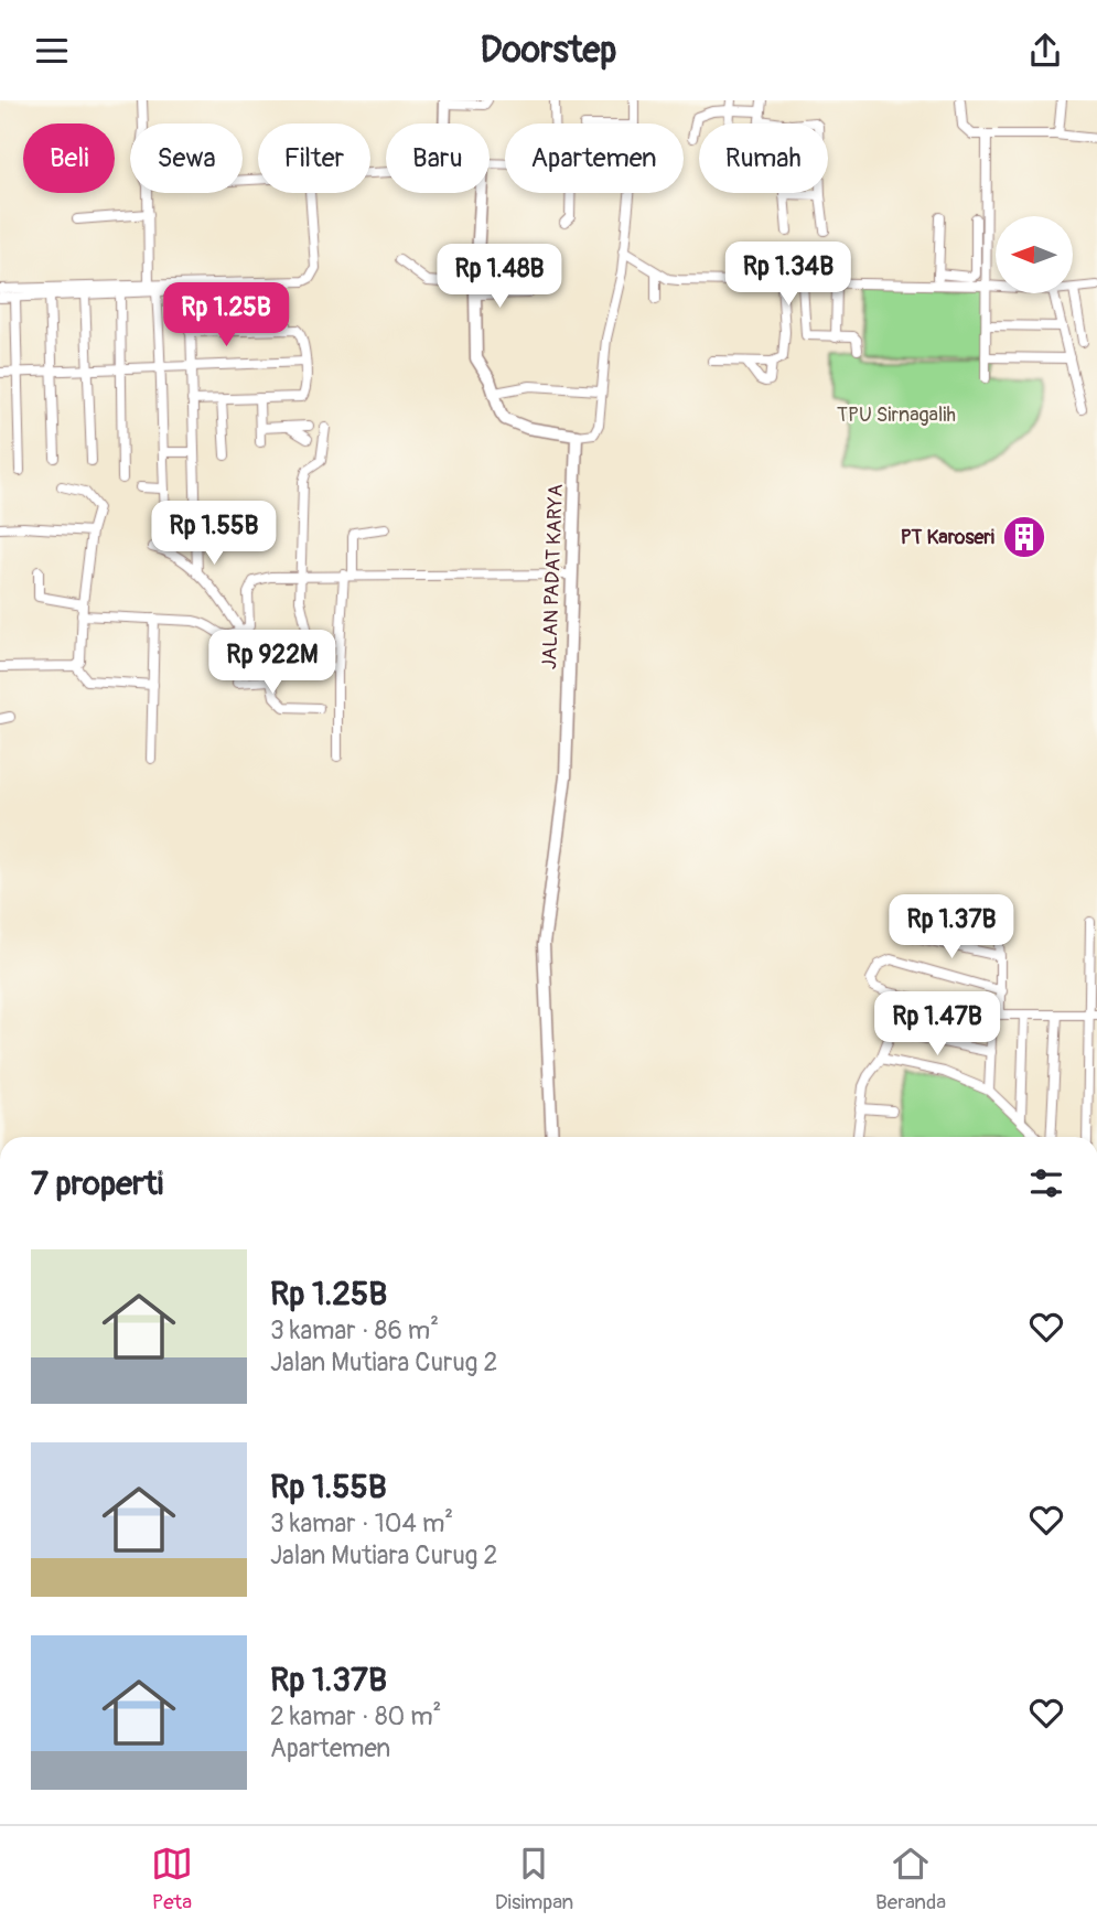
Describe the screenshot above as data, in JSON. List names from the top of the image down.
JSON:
{
  "streets": {
    "street": ["JALAN PADAT KARYA"]
  },
  "parks": ["TPU Sirnagalih"],
  "places": {
    "building": ["PT Karoseri"]
  },
  "north": "left",
  "page": {
    "header": "Doorstep",
    "chip": [
      "Beli",
      "Sewa",
      "Filter",
      "Baru",
      "Apartemen",
      "Rumah"
    ],
    "price": [
      "Rp 1.34B",
      "Rp 1.48B",
      "Rp 1.25B",
      "Rp 1.55B",
      "Rp 922M",
      "Rp 1.37B",
      "Rp 1.47B"
    ],
    "heading": "7 properti",
    "list": [
      {
        "name": "Rp 1.25B",
        "note": "3 kamar · 86 m² · Jalan Mutiara Curug 2"
      },
      {
        "name": "Rp 1.55B",
        "note": "3 kamar · 104 m² · Jalan Mutiara Curug 2"
      },
      {
        "name": "Rp 1.37B",
        "note": "2 kamar · 80 m² · Apartemen"
      }
    ],
    "tabs": ["Peta", "Disimpan", "Beranda"]
  }
}
